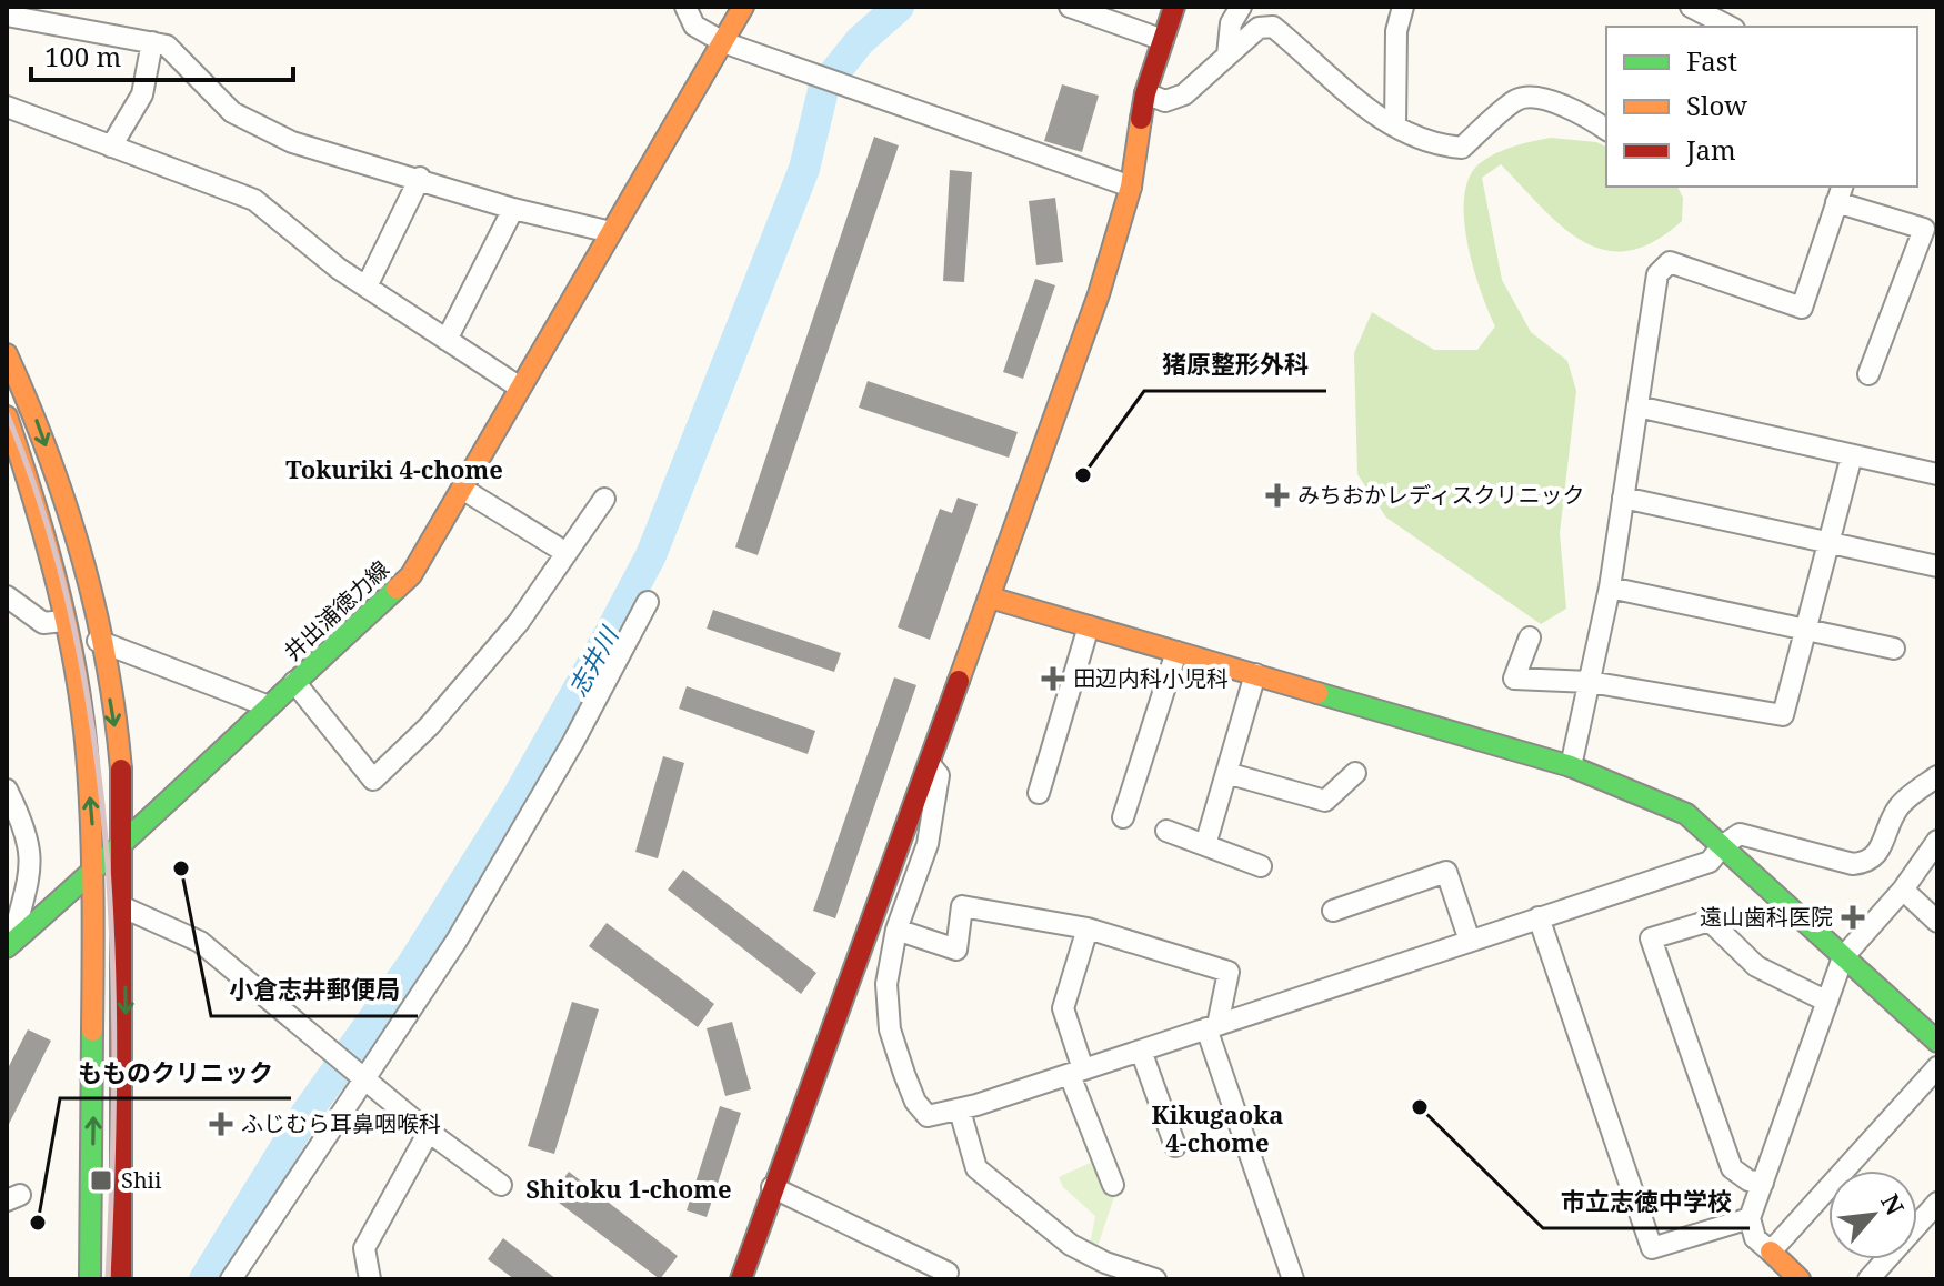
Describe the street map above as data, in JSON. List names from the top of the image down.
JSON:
{
  "streets": {
    "main road": ["井出浦徳力線"]
  },
  "districts": ["Tokuriki 4-chome", "Kikugaoka 4-chome", "Shitoku 1-chome"],
  "water": ["志井川"],
  "places": {
    "other": [
      "猪原整形外科",
      "小倉志井郵便局",
      "市立志徳中学校",
      "もものクリニック"
    ],
    "health": [
      "みちおかレディスクリニック",
      "田辺内科小児科",
      "遠山歯科医院",
      "ふじむら耳鼻咽喉科"
    ],
    "transit": ["Shii"]
  },
  "legend": ["Fast", "Slow", "Jam"],
  "scale_bar": "100 m",
  "north": "top right"
}
